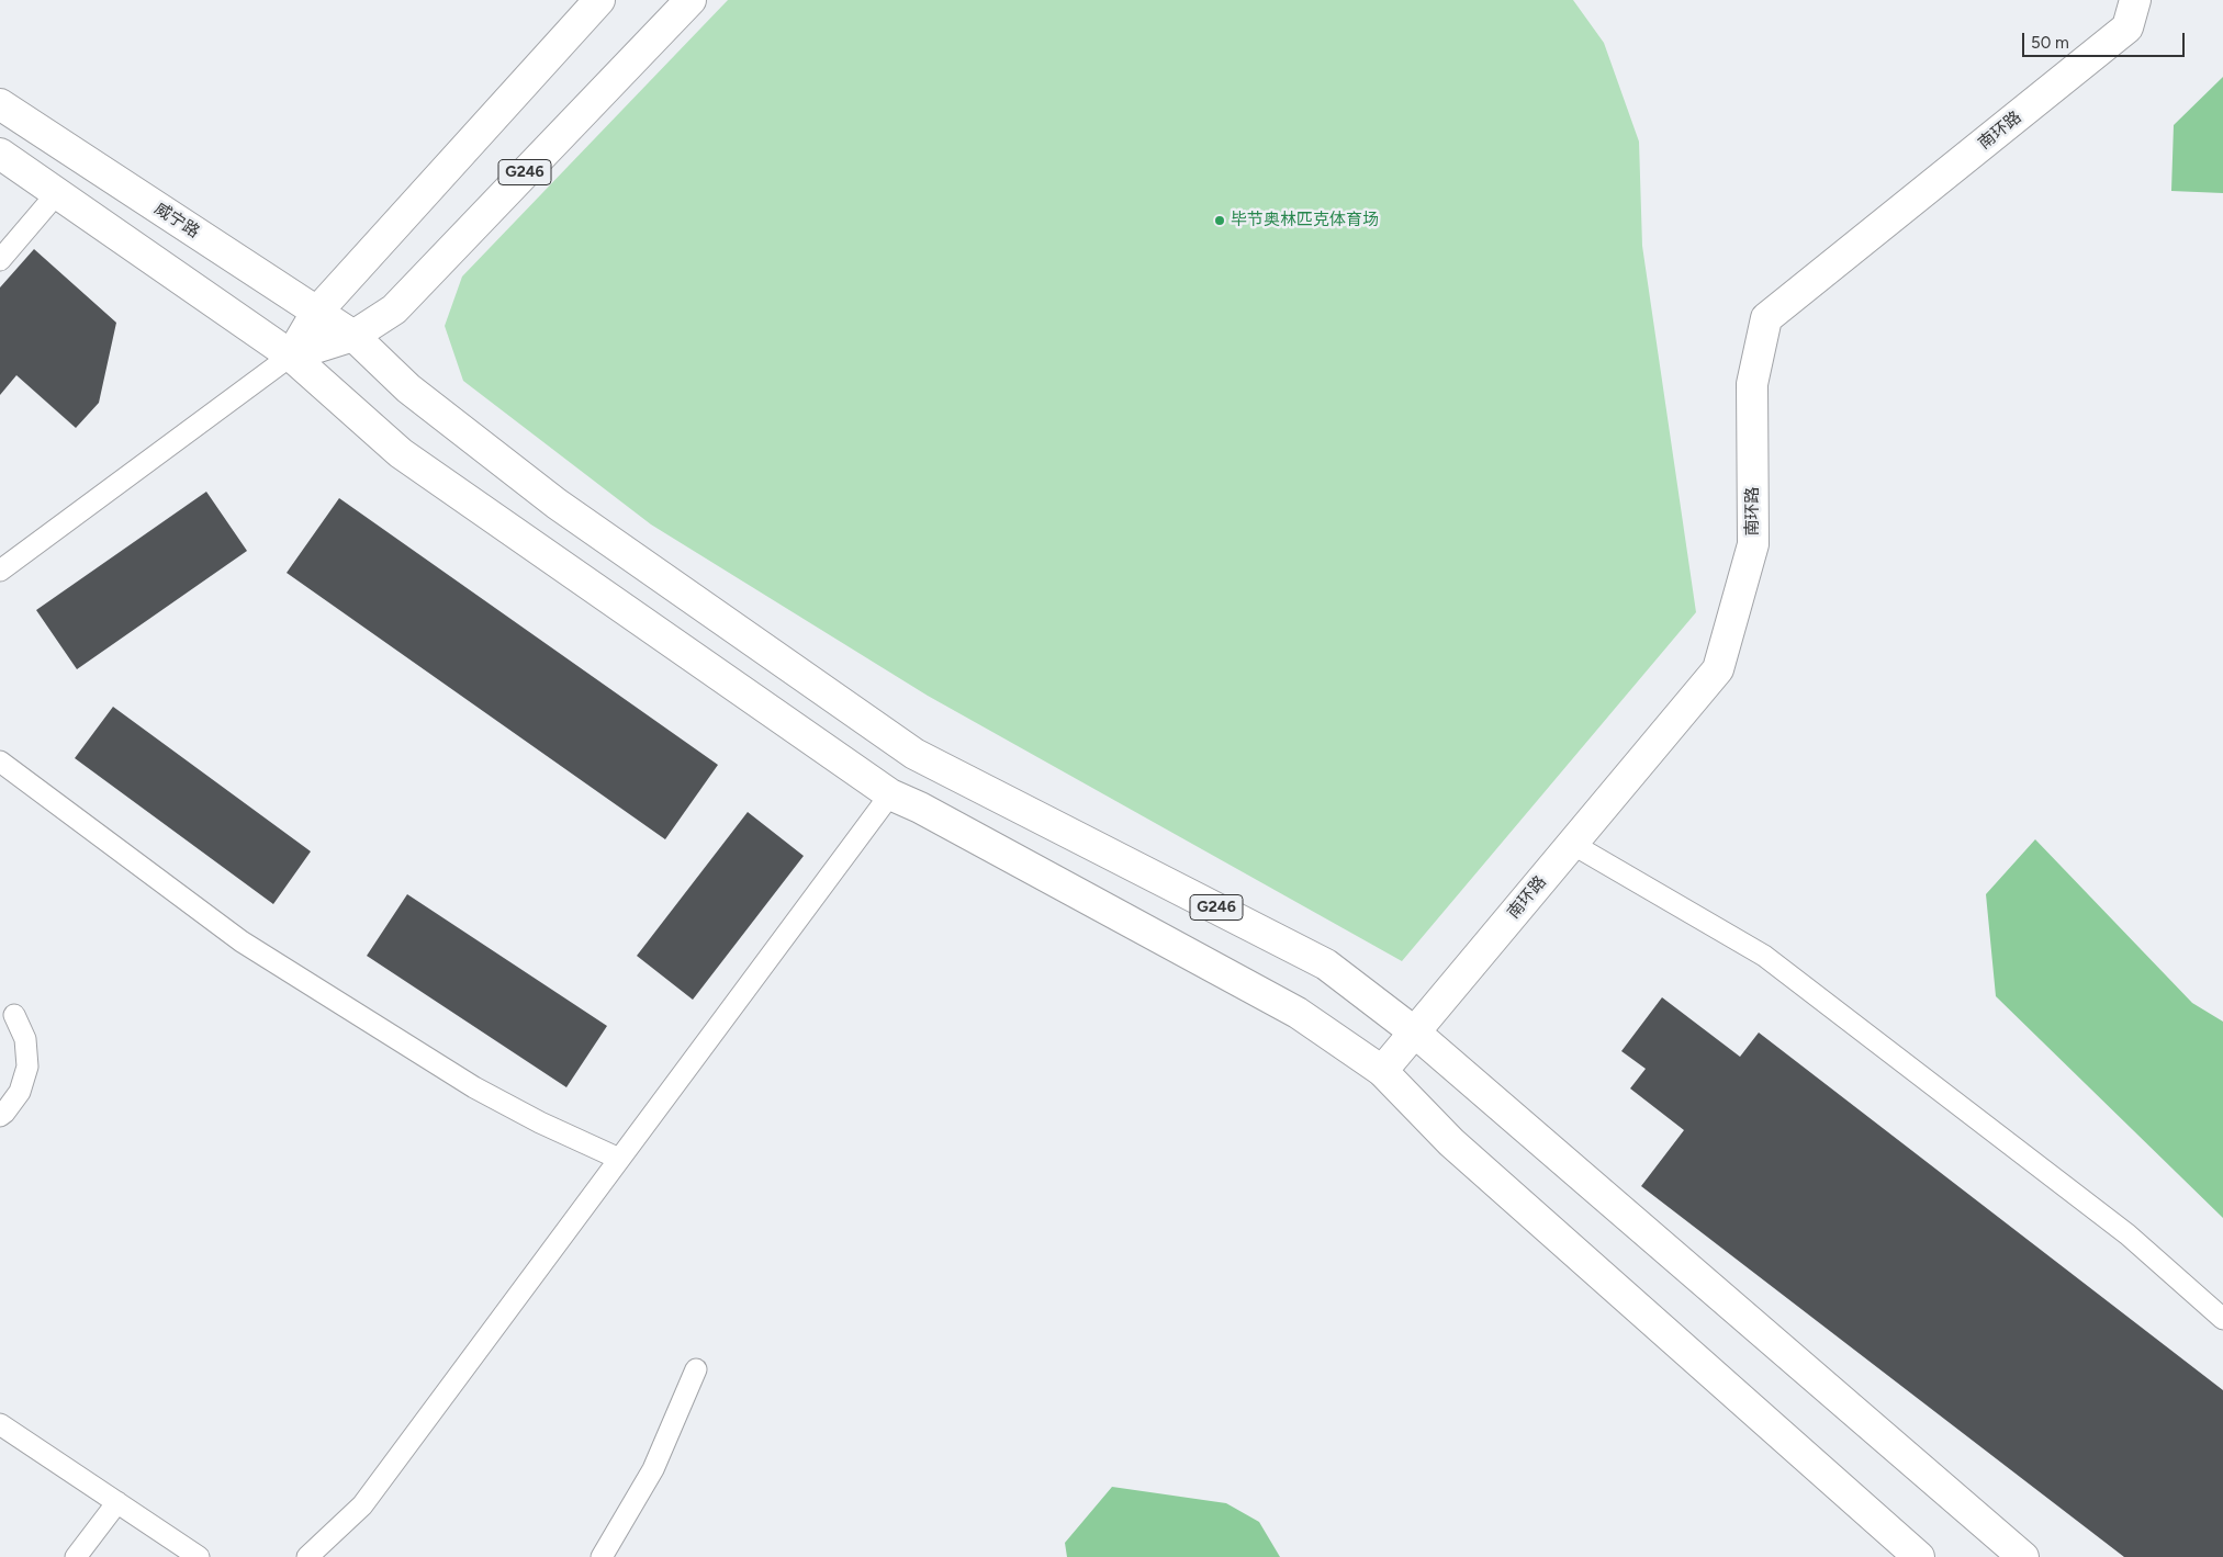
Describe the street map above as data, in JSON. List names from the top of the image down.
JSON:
{
  "streets": {
    "main road": ["南环路", "G246", "威宁路"]
  },
  "crossings": [
    ["南环路", "G246"],
    ["G246", "威宁路"]
  ],
  "places": ["毕节奥林匹克体育场"],
  "scale_bar": "50 m"
}
